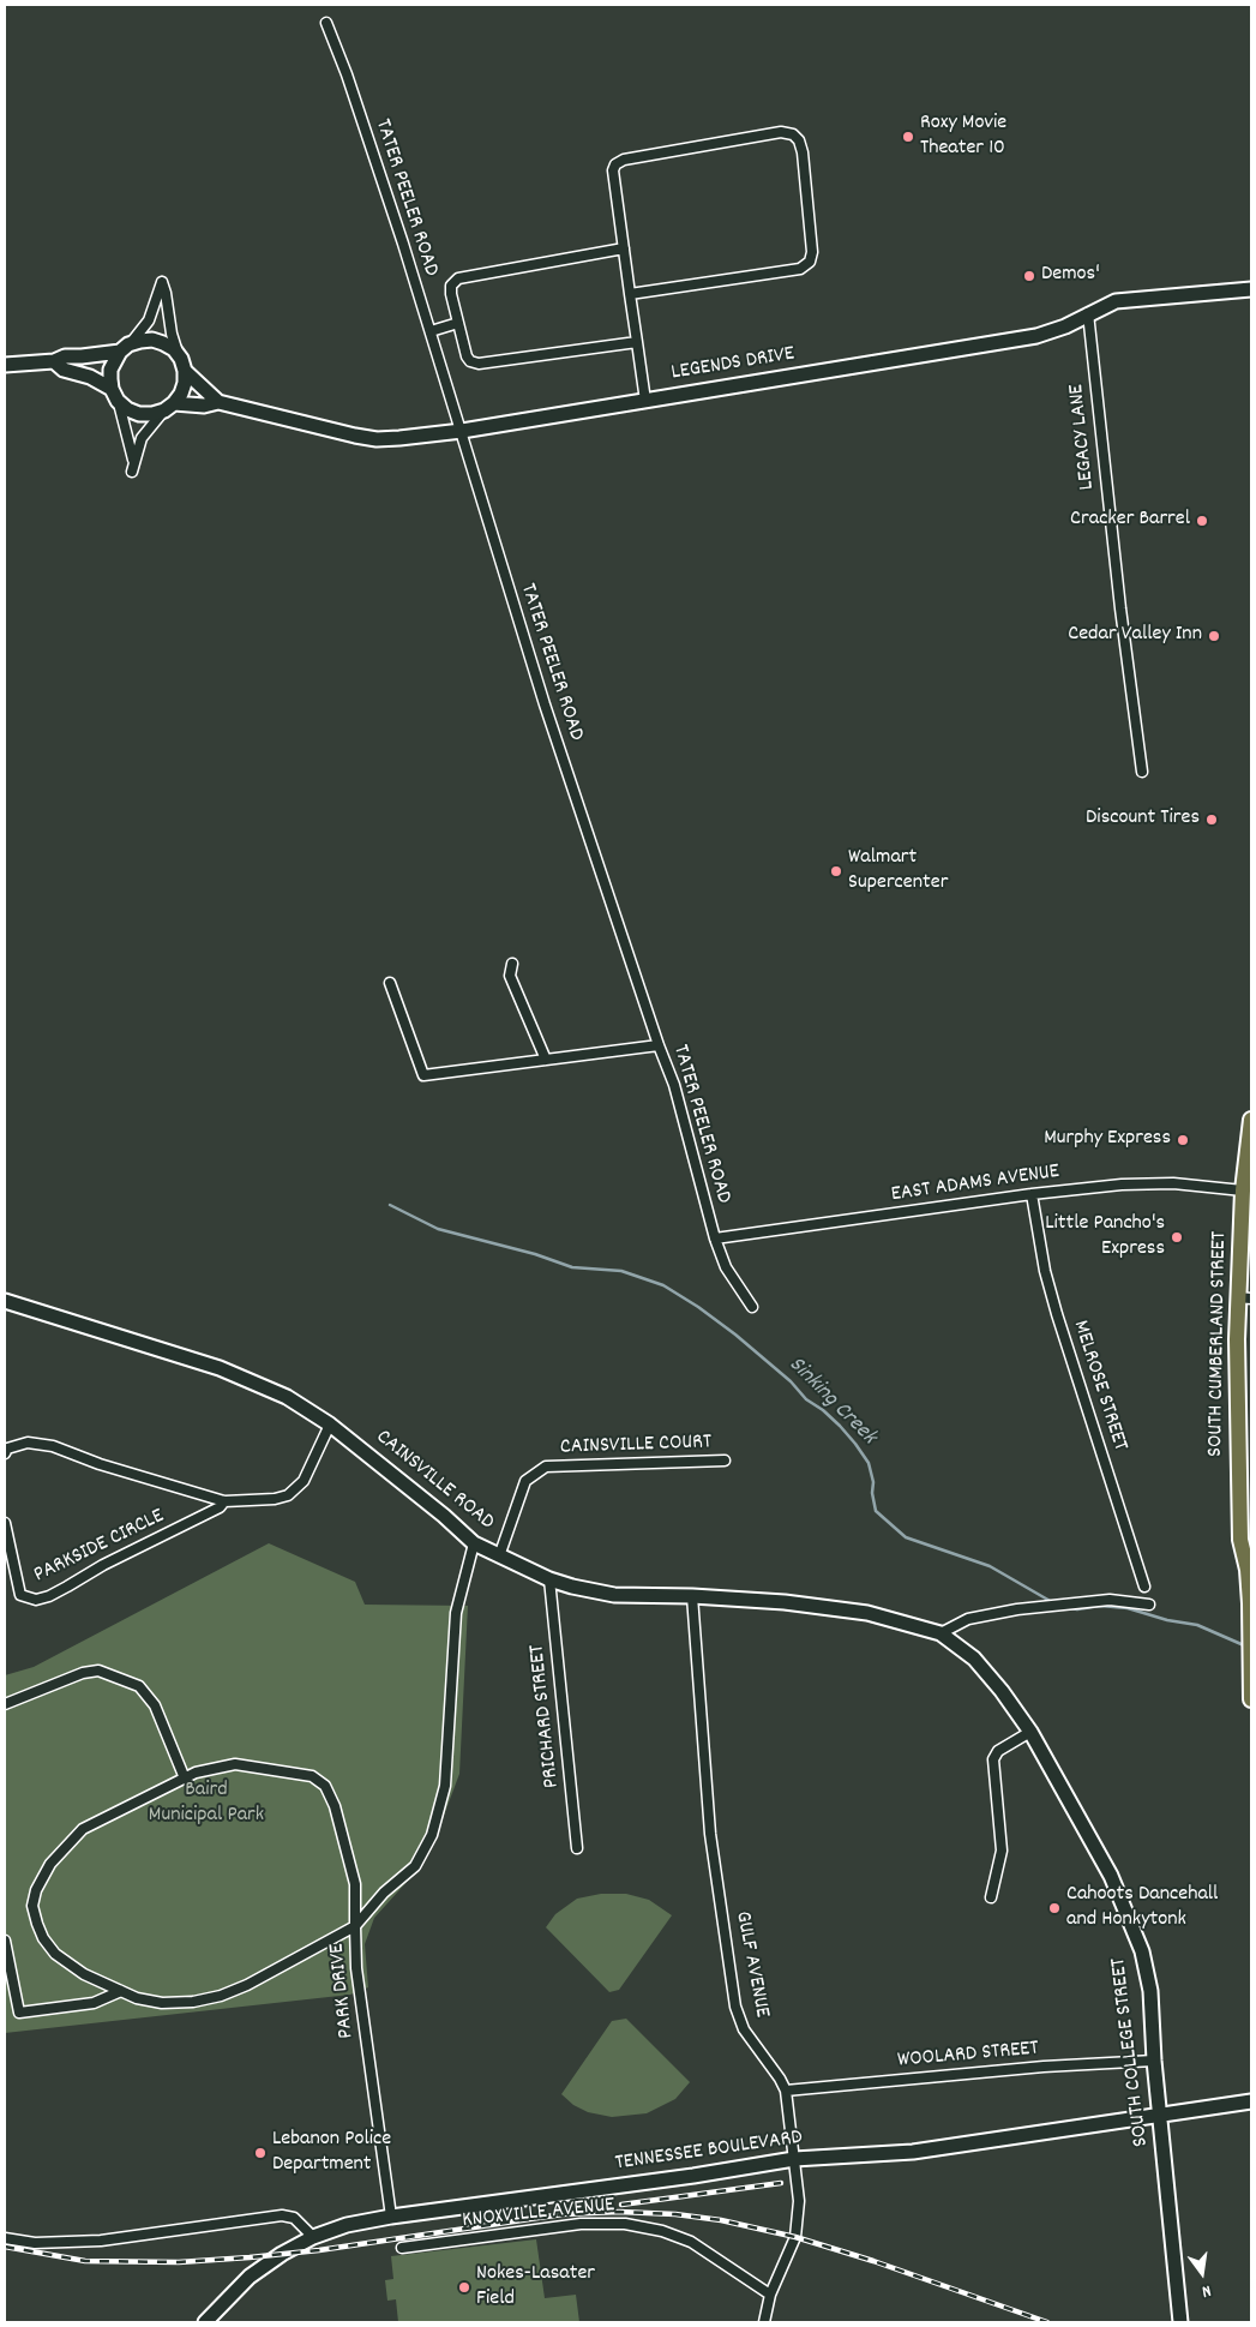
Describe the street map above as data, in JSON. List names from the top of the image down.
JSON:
{
  "streets": {
    "main road": ["SOUTH CUMBERLAND STREET"],
    "street": [
      "TATER PEELER ROAD",
      "LEGENDS DRIVE",
      "LEGACY LANE",
      "EAST ADAMS AVENUE",
      "MELROSE STREET",
      "CAINSVILLE COURT",
      "CAINSVILLE ROAD",
      "PARKSIDE CIRCLE",
      "PRICHARD STREET",
      "GULF AVENUE",
      "PARK DRIVE",
      "SOUTH COLLEGE STREET",
      "WOOLARD STREET",
      "TENNESSEE BOULEVARD",
      "KNOXVILLE AVENUE"
    ]
  },
  "crossings": [
    ["TATER PEELER ROAD", "LEGENDS DRIVE"],
    ["TATER PEELER ROAD", "EAST ADAMS AVENUE"],
    ["LEGENDS DRIVE", "LEGACY LANE"],
    ["EAST ADAMS AVENUE", "SOUTH CUMBERLAND STREET"],
    ["EAST ADAMS AVENUE", "MELROSE STREET"],
    ["CAINSVILLE COURT", "CAINSVILLE ROAD"],
    ["CAINSVILLE ROAD", "PARKSIDE CIRCLE"],
    ["CAINSVILLE ROAD", "PRICHARD STREET"],
    ["CAINSVILLE ROAD", "GULF AVENUE"],
    ["CAINSVILLE ROAD", "PARK DRIVE"],
    ["CAINSVILLE ROAD", "SOUTH COLLEGE STREET"],
    ["GULF AVENUE", "WOOLARD STREET"],
    ["GULF AVENUE", "TENNESSEE BOULEVARD"],
    ["GULF AVENUE", "KNOXVILLE AVENUE"],
    ["PARK DRIVE", "TENNESSEE BOULEVARD"],
    ["SOUTH COLLEGE STREET", "WOOLARD STREET"],
    ["SOUTH COLLEGE STREET", "TENNESSEE BOULEVARD"]
  ],
  "water": ["Sinking Creek"],
  "parks": ["Baird Municipal Park"],
  "places": [
    "Roxy Movie Theater 10",
    "Demos'",
    "Cracker Barrel",
    "Cedar Valley Inn",
    "Discount Tires",
    "Walmart Supercenter",
    "Murphy Express",
    "Little Pancho's Express",
    "Cahoots Dancehall and Honkytonk",
    "Lebanon Police Department",
    "Nokes-Lasater Field"
  ],
  "north": "bottom"
}
